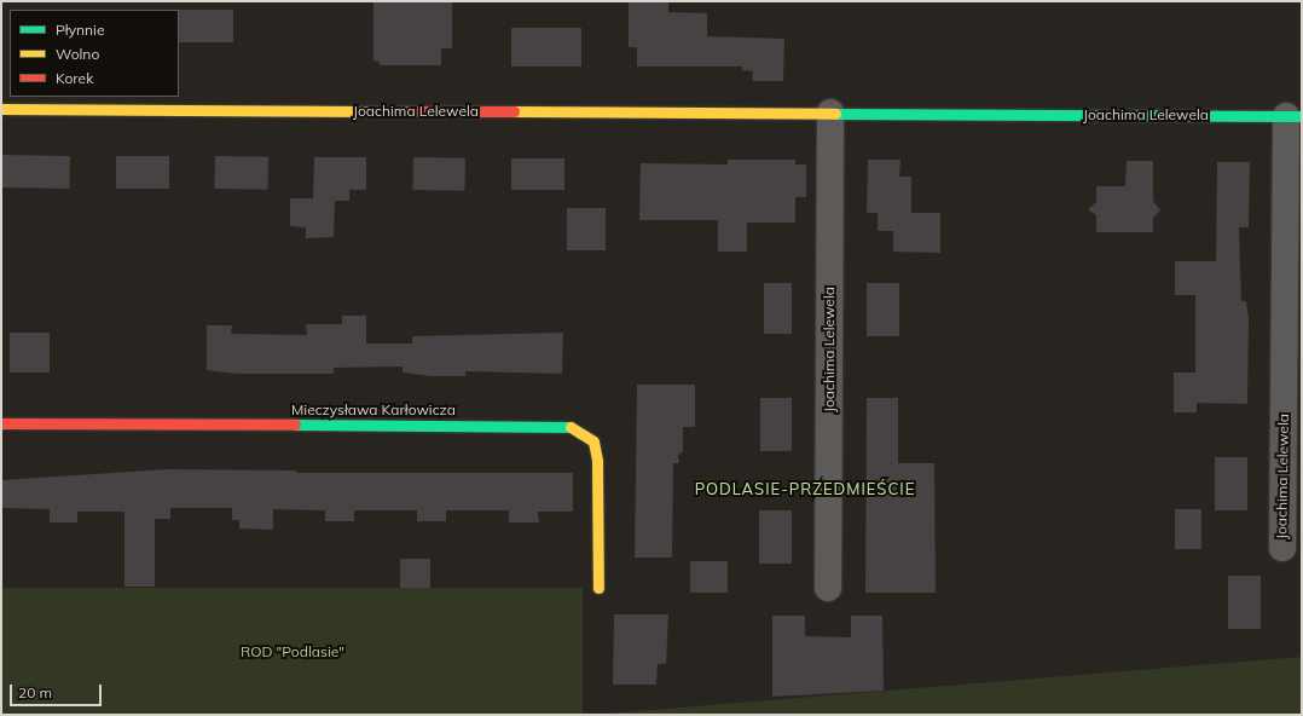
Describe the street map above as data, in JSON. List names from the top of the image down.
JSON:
{
  "streets": {
    "street": ["Joachima Lelewela", "Mieczysława Karłowicza"]
  },
  "districts": ["PODLASIE-PRZEDMIEŚCIE"],
  "parks": ["ROD \"Podlasie\""],
  "legend": ["Płynnie", "Wolno", "Korek"],
  "scale_bar": "20 m"
}
